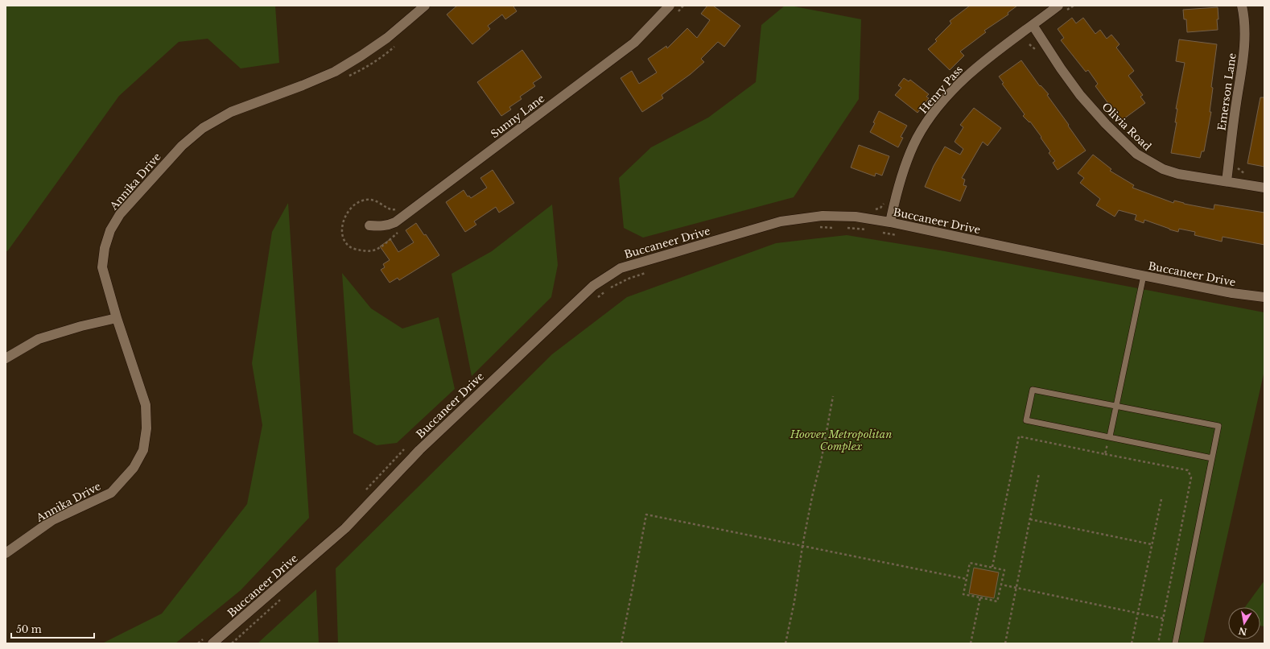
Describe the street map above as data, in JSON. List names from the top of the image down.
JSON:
{
  "streets": {
    "street": [
      "Henry Pass",
      "Emerson Lane",
      "Sunny Lane",
      "Olivia Road",
      "Annika Drive",
      "Buccaneer Drive"
    ]
  },
  "crossings": [
    ["Henry Pass", "Olivia Road"],
    ["Henry Pass", "Buccaneer Drive"],
    ["Emerson Lane", "Olivia Road"]
  ],
  "parks": ["Hoover Metropolitan Complex"],
  "scale_bar": "50 m",
  "north": "bottom"
}
